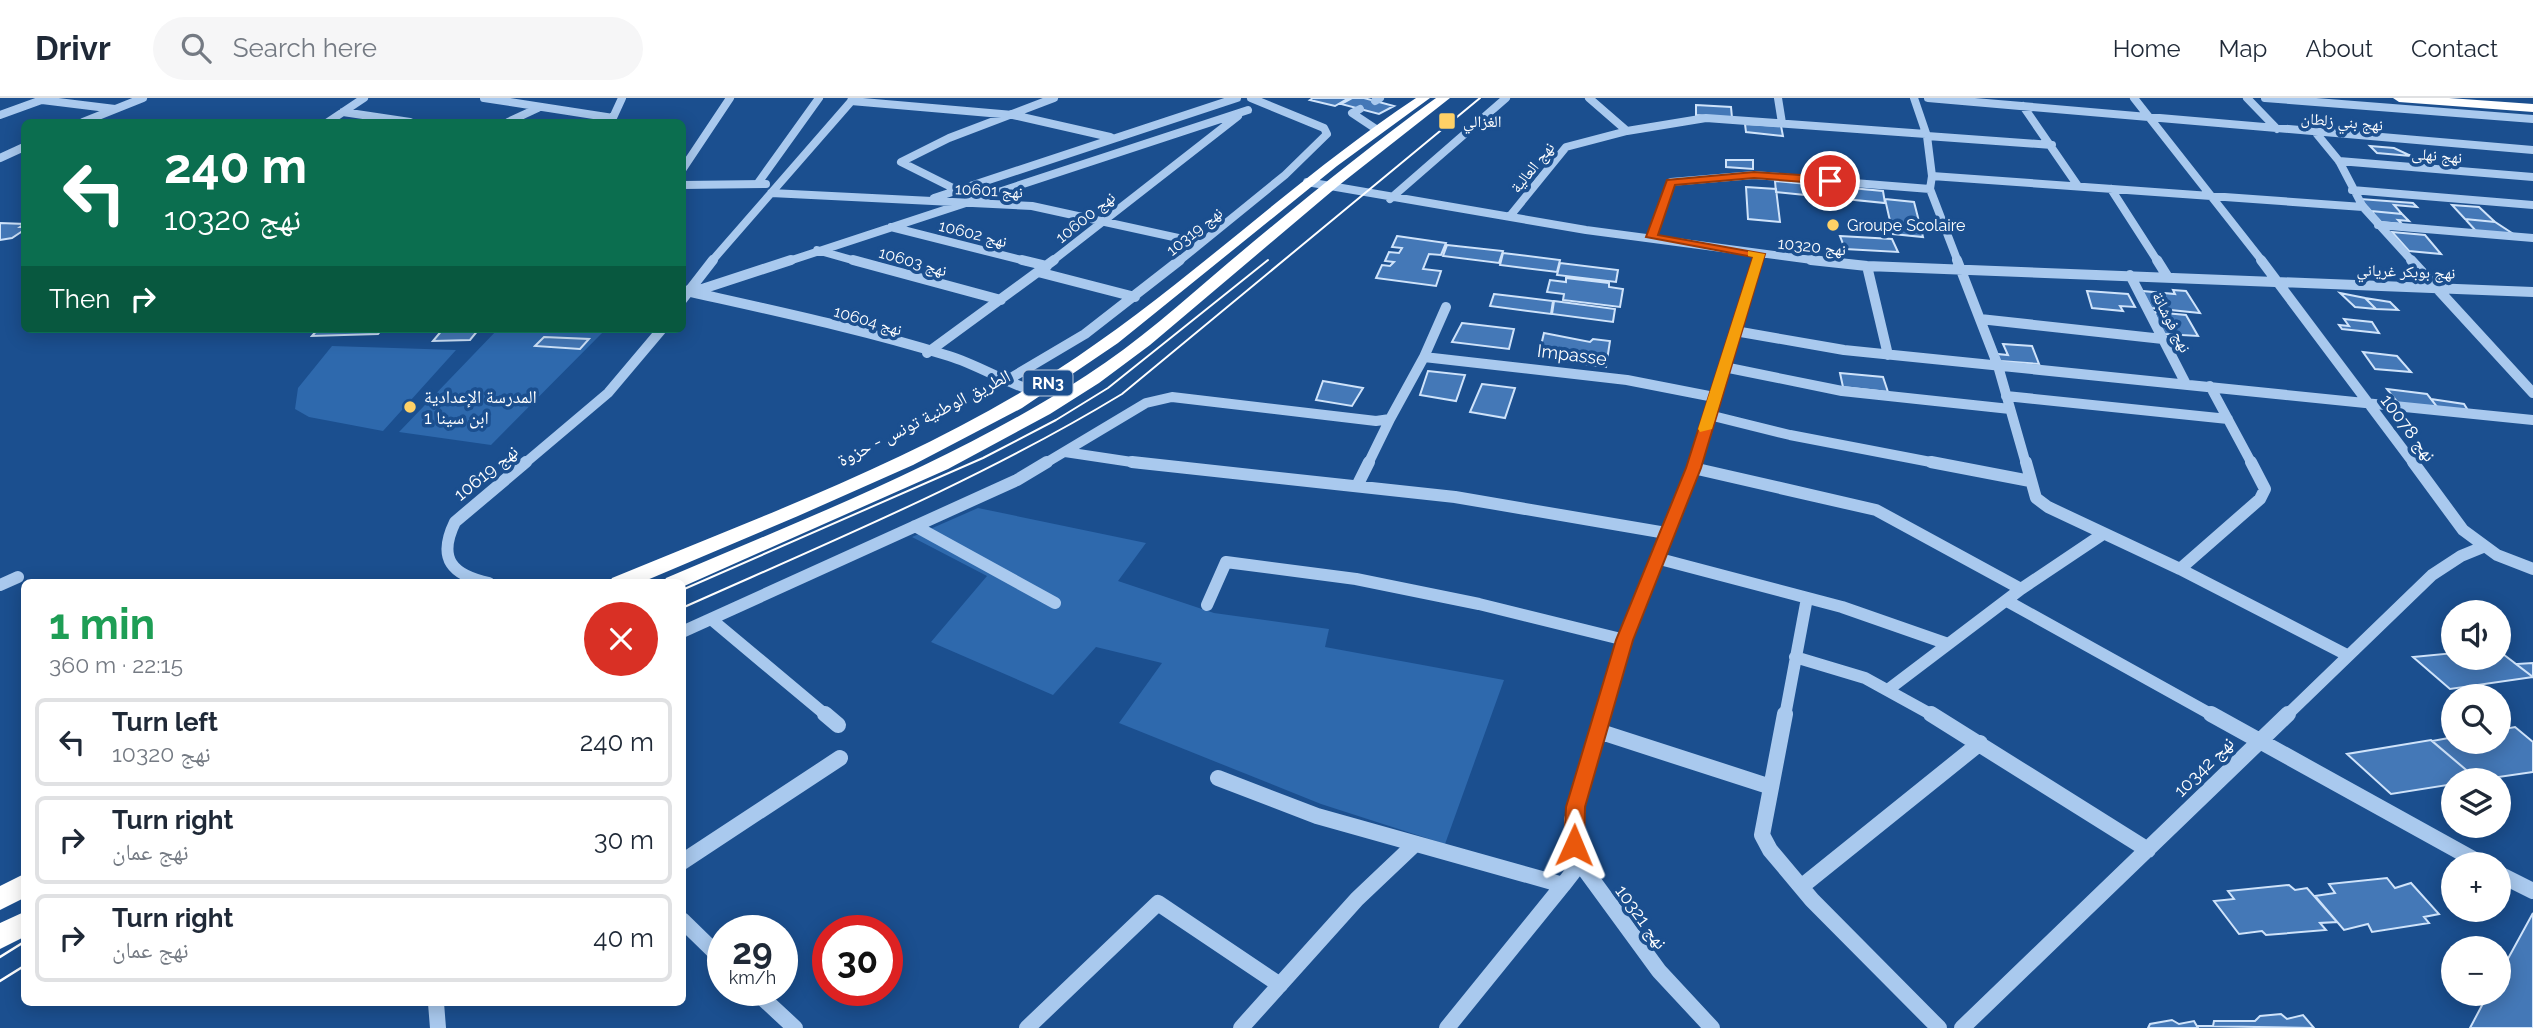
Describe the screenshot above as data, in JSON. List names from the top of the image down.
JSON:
{
  "streets": {
    "highway": ["RN3", "الطريق الوطنية تونس - حزوة"],
    "street": [
      "نهج بني زلطان",
      "نهج نهلى",
      "نهج العالية",
      "نهج 10601",
      "نهج 10600",
      "نهج 10319",
      "نهج 10602",
      "نهج 10320",
      "نهج 10603",
      "نهج بوبكر غرياني",
      "نهج 10604",
      "نهج فوشانة",
      "Impasse",
      "نهج 10078",
      "نهج 10619",
      "نهج 10342",
      "نهج 10321"
    ]
  },
  "crossings": [
    ["نهج العالية", "نهج 10320"],
    ["نهج 10601", "نهج 10600"],
    ["نهج 10601", "نهج 10319"],
    ["نهج 10600", "نهج 10319"],
    ["نهج 10600", "نهج 10602"],
    ["نهج 10600", "نهج 10603"],
    ["نهج 10600", "نهج 10604"],
    ["نهج 10319", "نهج 10602"],
    ["نهج 10319", "نهج 10604"],
    ["نهج 10320", "نهج بوبكر غرياني"],
    ["نهج 10320", "نهج فوشانة"],
    ["نهج 10320", "RN3"],
    ["نهج 10320", "الطريق الوطنية تونس - حزوة"],
    ["نهج 10320", "نهج 10078"],
    ["نهج 10320", "نهج 10321"],
    ["نهج بوبكر غرياني", "نهج 10078"],
    ["نهج 10604", "الطريق الوطنية تونس - حزوة"],
    ["Impasse", "نهج 10321"],
    ["نهج 10078", "نهج 10342"]
  ],
  "places": {
    "transit": ["الغزالي"],
    "other": ["Groupe Scolaire", "المدرسة الإعدادية ابن سينا 1"]
  },
  "page": {
    "header": "Drivr",
    "search": "Search here",
    "nav": [
      "Home",
      "Map",
      "About",
      "Contact"
    ],
    "turn": ["240 m", "نهج 10320"],
    "then": "Then",
    "heading": ["1 min", "360 m · 22:15"],
    "map_buttons": ["+", "−"],
    "list": [
      {
        "name": "Turn left",
        "note": "نهج 10320",
        "value": "240 m"
      },
      {
        "name": "Turn right",
        "note": "نهج عمان",
        "value": "30 m"
      },
      {
        "name": "Turn right",
        "note": "نهج عمان",
        "value": "40 m"
      }
    ],
    "speed": "29 km/h",
    "limit": "30"
  }
}
